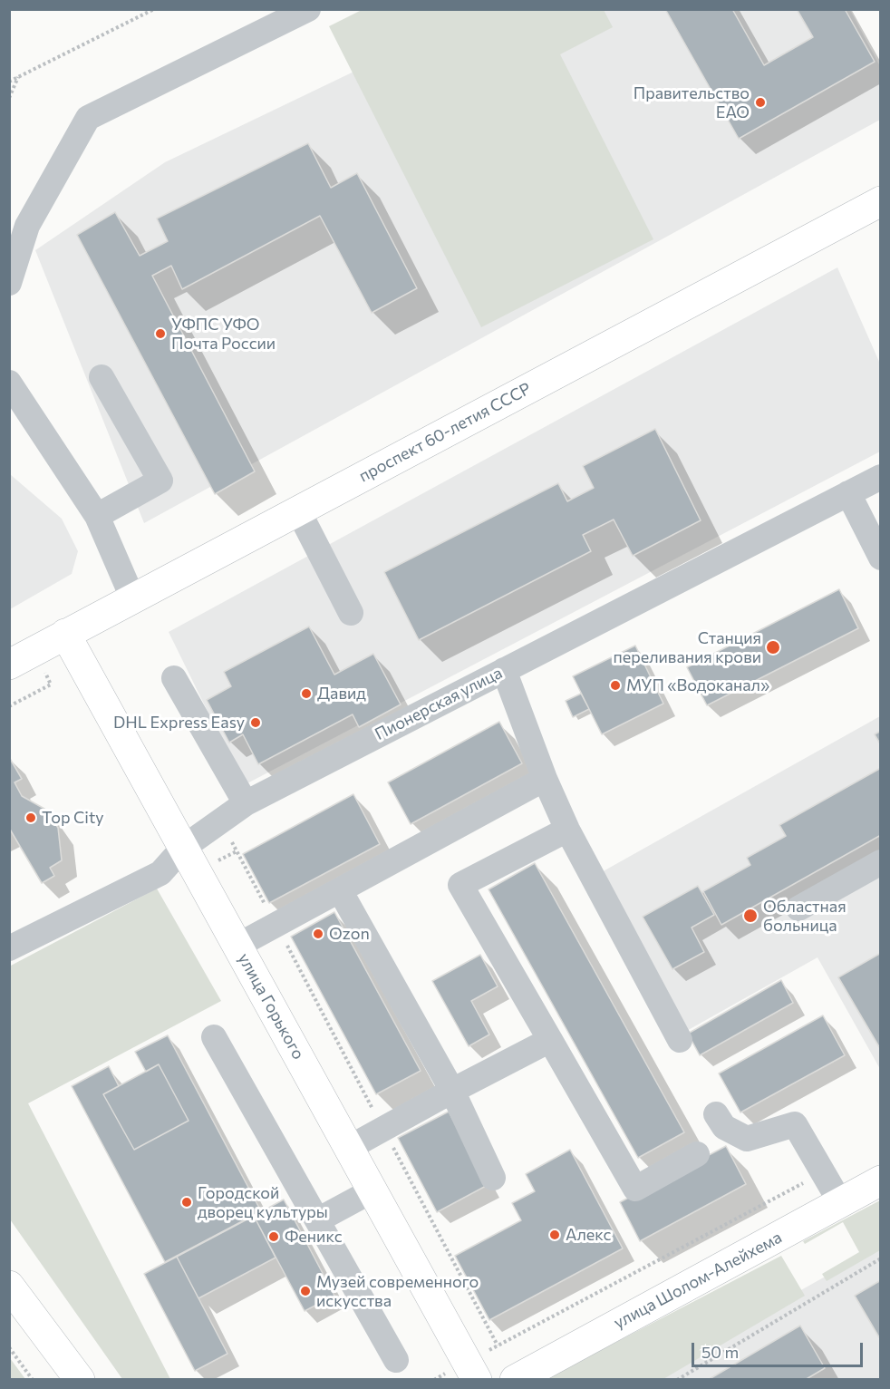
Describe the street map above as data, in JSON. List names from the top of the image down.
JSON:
{
  "streets": {
    "main road": ["проспект 60-летия СССР", "улица Горького", "улица Шолом-Алейхема"],
    "street": ["Пионерская улица"]
  },
  "crossings": [
    ["проспект 60-летия СССР", "улица Горького"],
    ["Пионерская улица", "улица Горького"]
  ],
  "places": [
    "Правительство ЕАО",
    "УФПС УФО Почта России",
    "Станция переливания крови",
    "МУП «Водоканал»",
    "Давид",
    "DHL Express Easy",
    "Top City",
    "Областная больница",
    "Ozon",
    "Городской дворец культуры",
    "Алекс",
    "Феникс",
    "Музей современного искусства"
  ],
  "scale_bar": "50 m"
}
